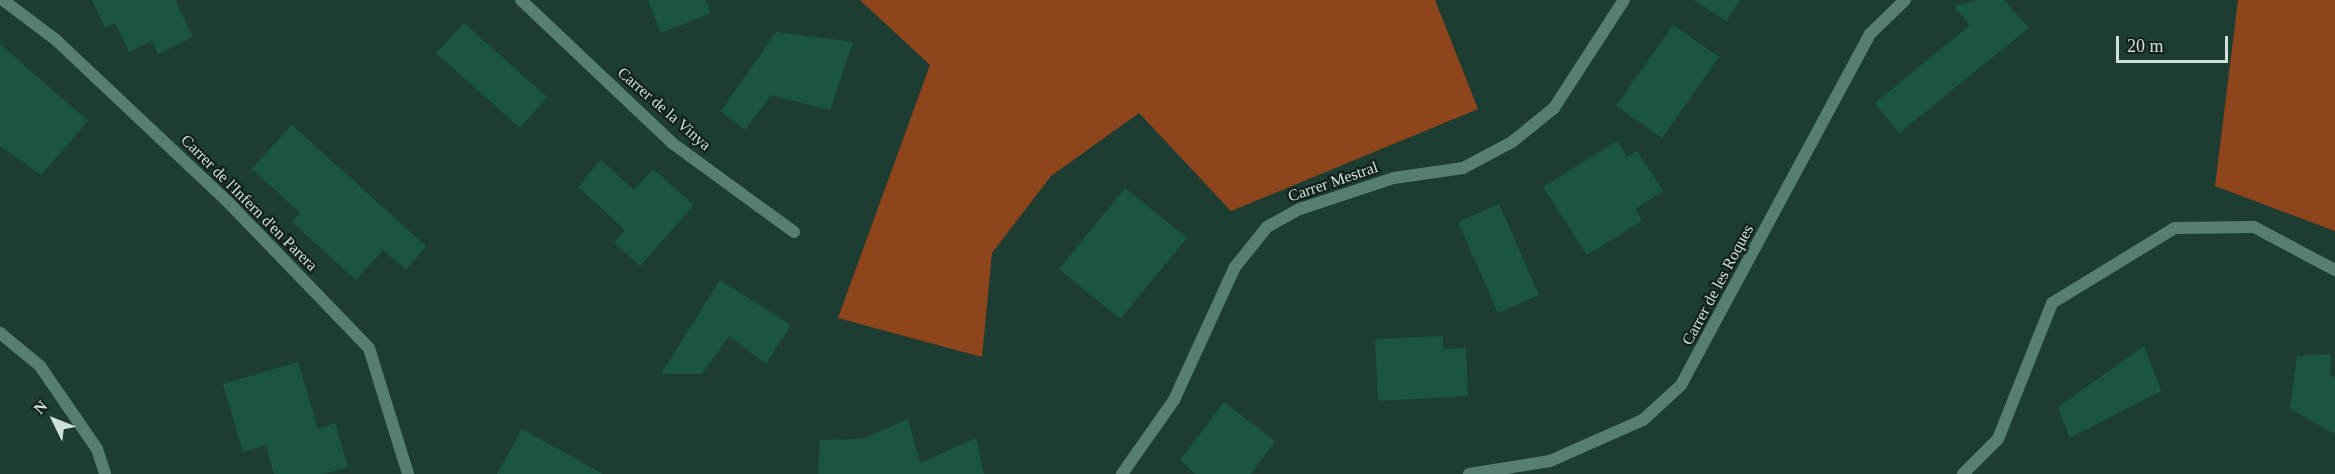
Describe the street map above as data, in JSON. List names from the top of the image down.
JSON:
{
  "streets": {
    "street": [
      "Carrer de la Vinya",
      "Carrer Mestral",
      "Carrer de l'Infern d'en Parera",
      "Carrer de les Roques"
    ]
  },
  "scale_bar": "20 m",
  "north": "top left"
}
